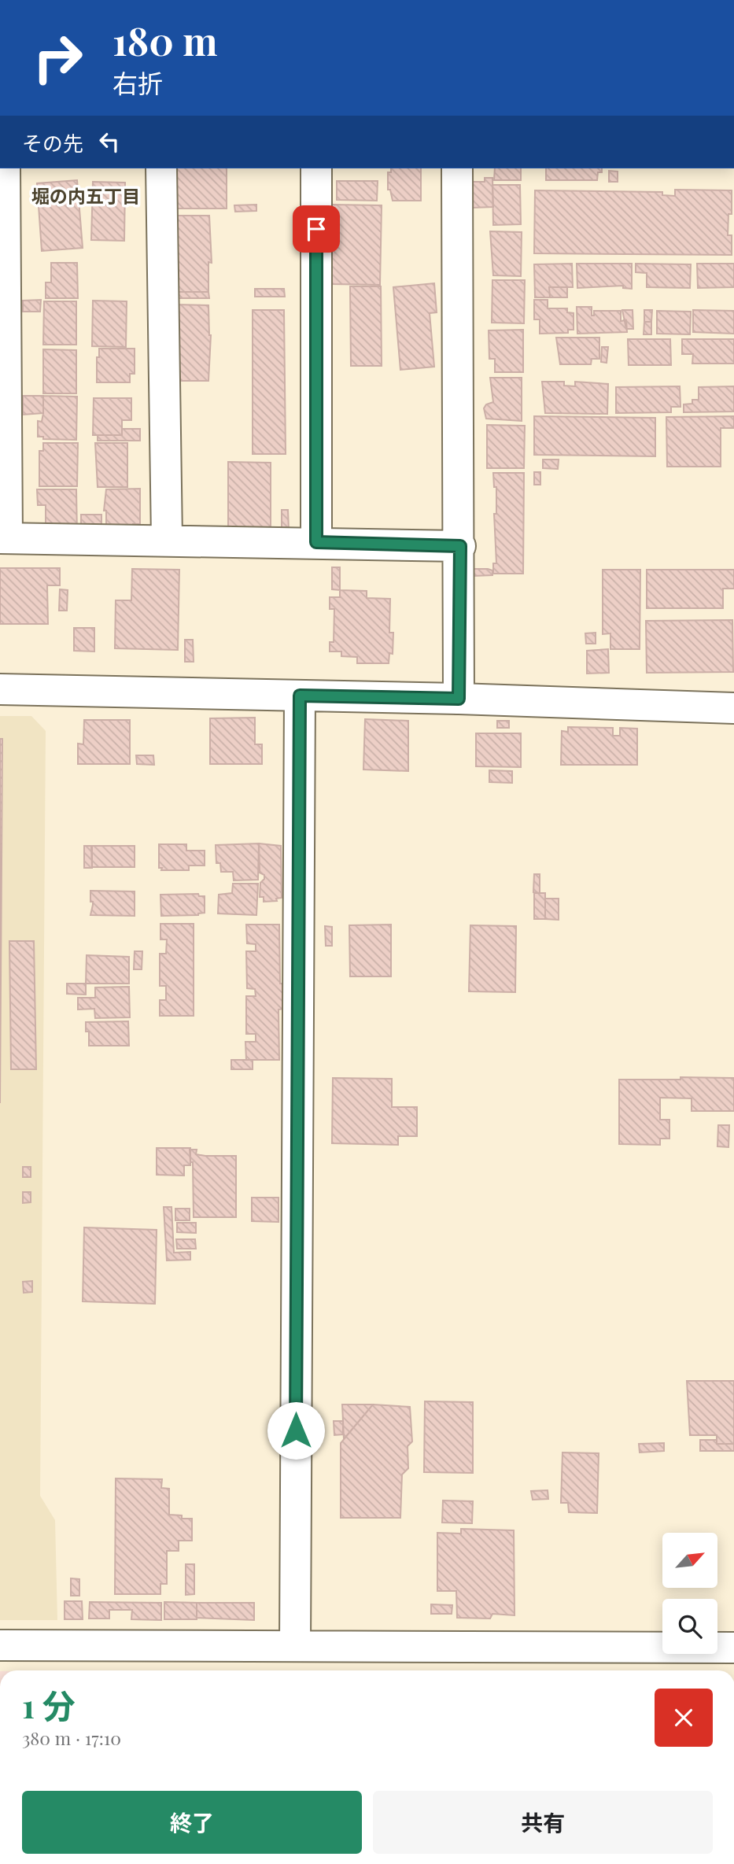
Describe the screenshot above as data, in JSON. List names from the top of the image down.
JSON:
{
  "districts": ["堀の内五丁目"],
  "north": "top right",
  "page": {
    "turn": ["180 m", "右折"],
    "then": "その先",
    "heading": ["1 分", "380 m · 17:10"],
    "buttons": ["終了", "共有"]
  }
}
